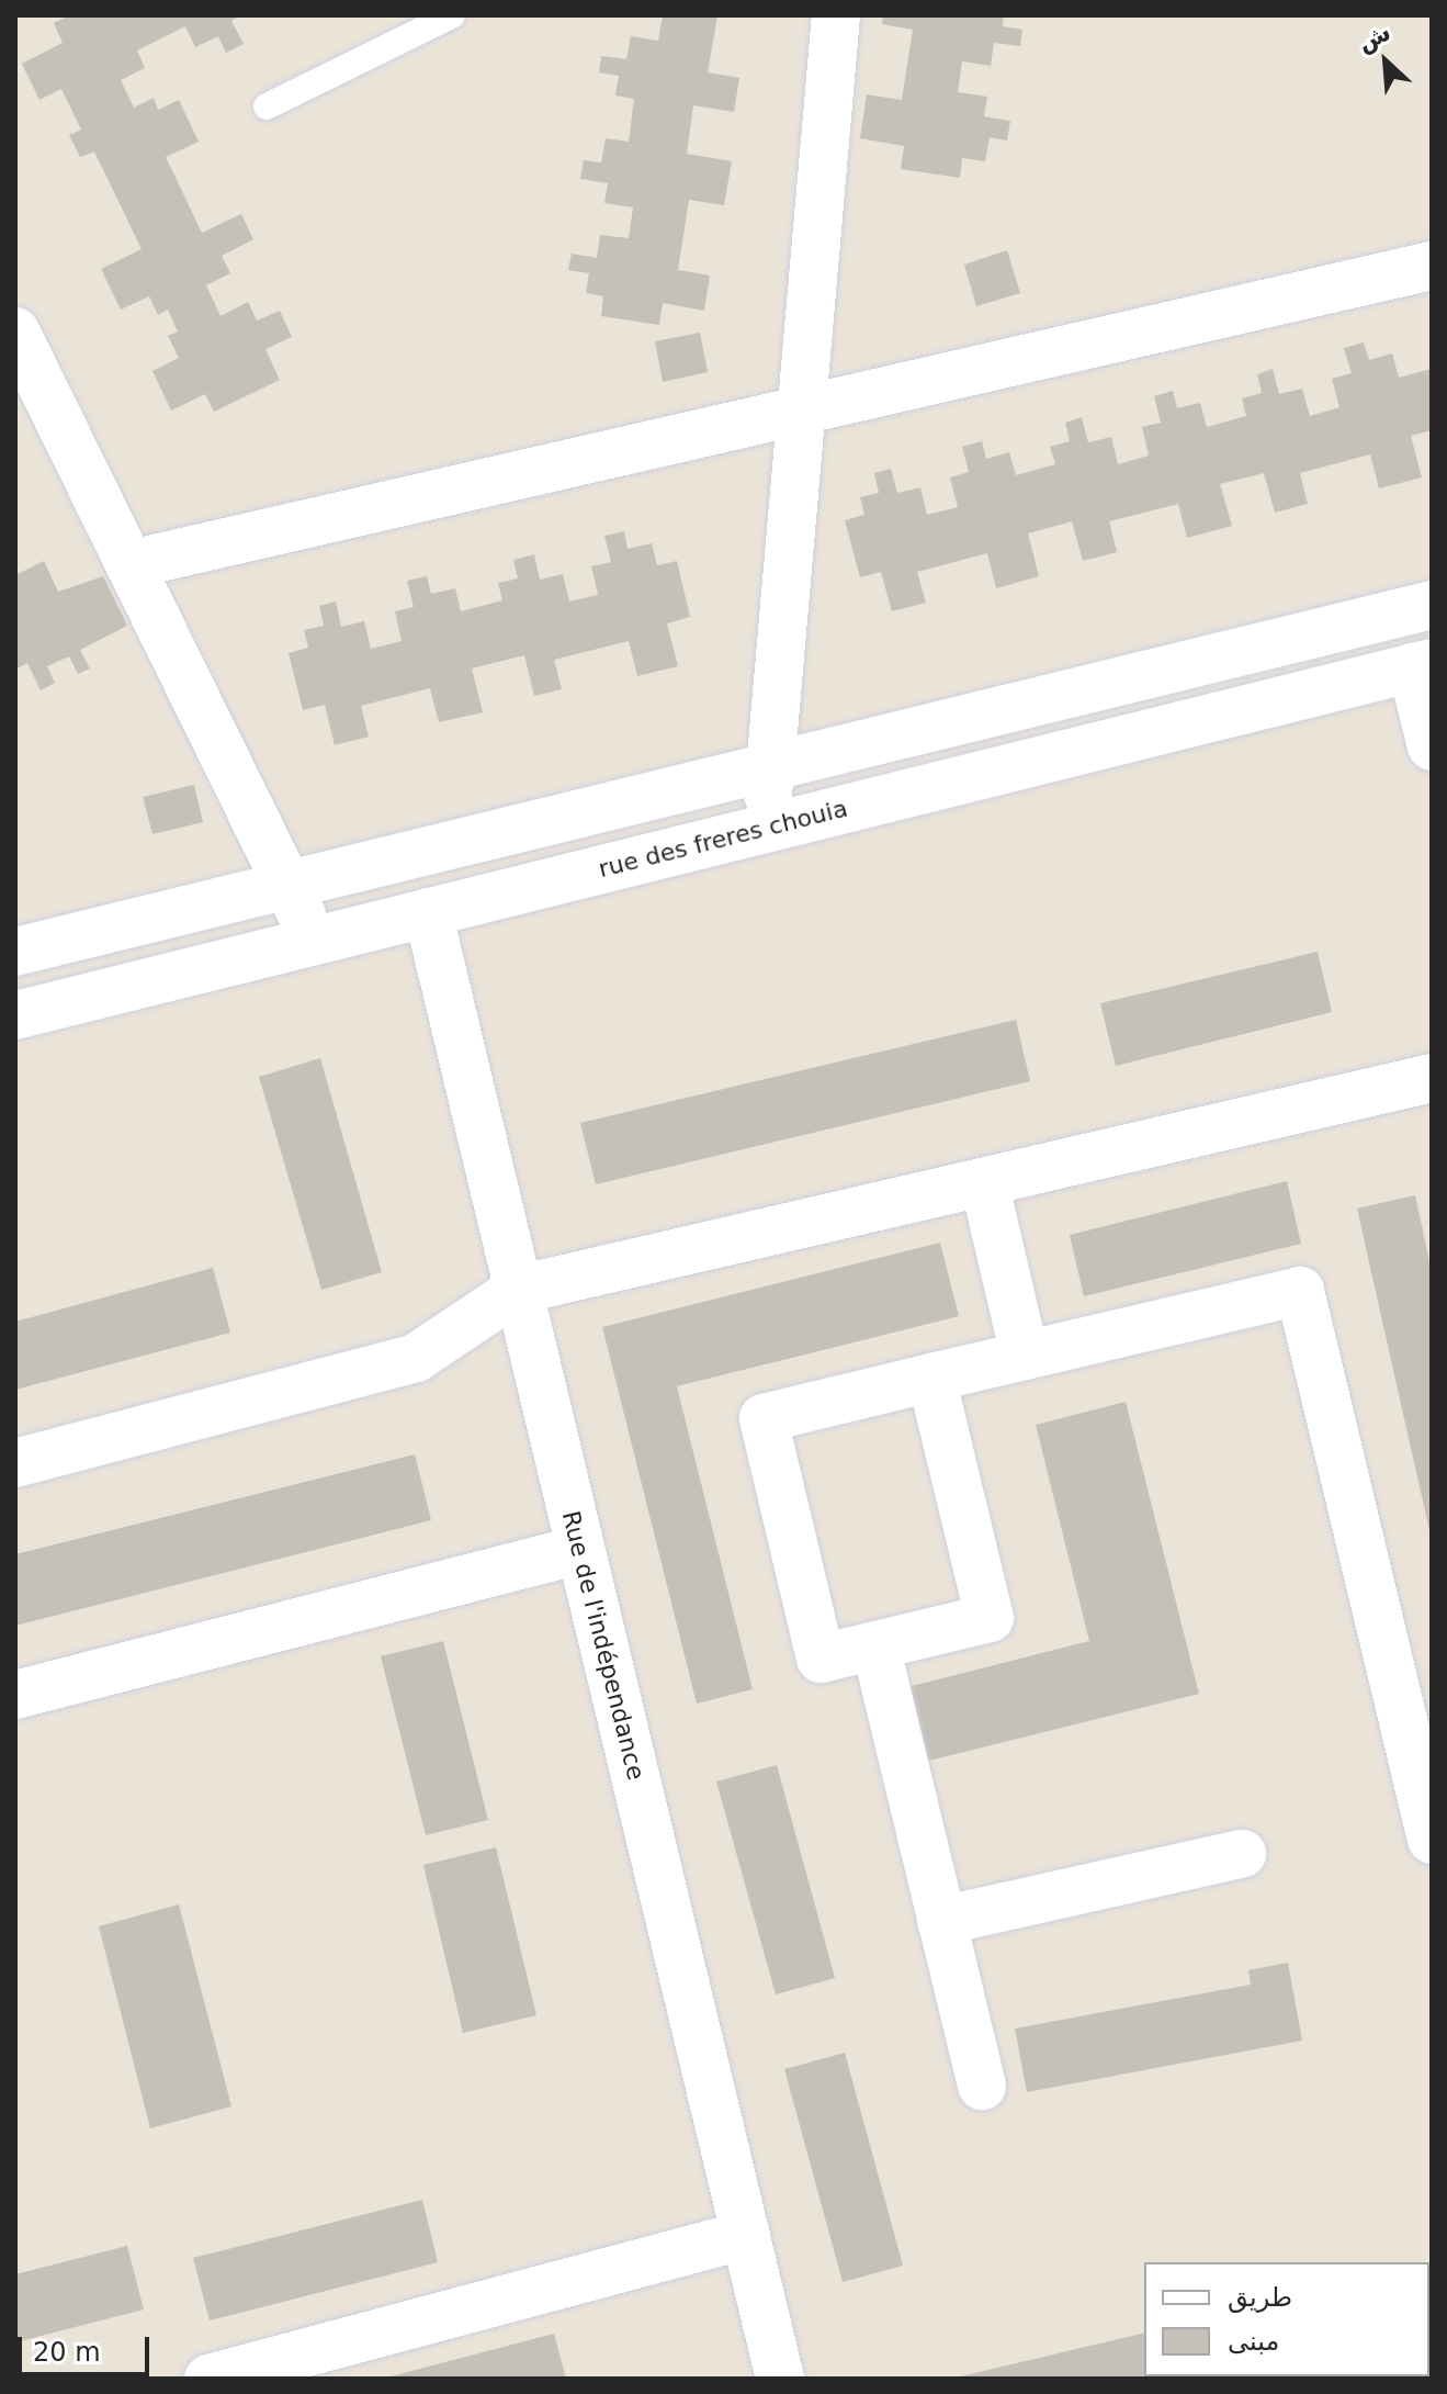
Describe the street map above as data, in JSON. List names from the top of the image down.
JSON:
{
  "streets": {
    "street": ["rue des freres chouia", "Rue de l'indépendance"]
  },
  "crossings": [
    ["rue des freres chouia", "Rue de l'indépendance"]
  ],
  "legend": ["طريق", "مبنى"],
  "scale_bar": "20 m",
  "north": "top left"
}
